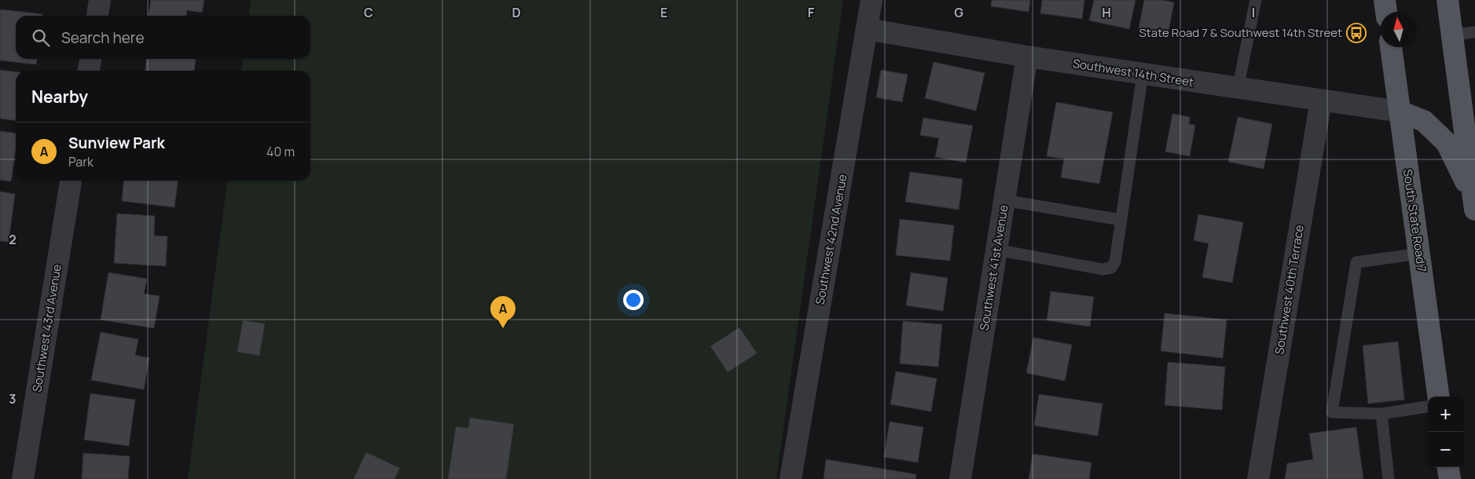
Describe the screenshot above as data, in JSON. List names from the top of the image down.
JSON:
{
  "streets": {
    "main road": ["South State Road 7"],
    "street": [
      "Southwest 14th Street",
      "Southwest 42nd Avenue",
      "Southwest 41st Avenue",
      "Southwest 40th Terrace",
      "Southwest 43rd Avenue"
    ]
  },
  "crossings": [
    ["Southwest 14th Street", "South State Road 7"],
    ["Southwest 14th Street", "Southwest 42nd Avenue"],
    ["Southwest 14th Street", "Southwest 41st Avenue"],
    ["Southwest 14th Street", "Southwest 40th Terrace"]
  ],
  "places": {
    "bus stop": ["State Road 7 & Southwest 14th Street"]
  },
  "north": "top",
  "page": {
    "search": "Search here",
    "heading": "Nearby",
    "list": [
      {
        "mark": "A",
        "name": "Sunview Park",
        "note": "Park",
        "value": "40 m"
      }
    ],
    "pins": "A",
    "map_buttons": ["+", "−"]
  },
  "grid": {
    "columns": [
      "C",
      "D",
      "E",
      "F",
      "G",
      "H",
      "I"
    ],
    "rows": ["2", "3"]
  }
}
